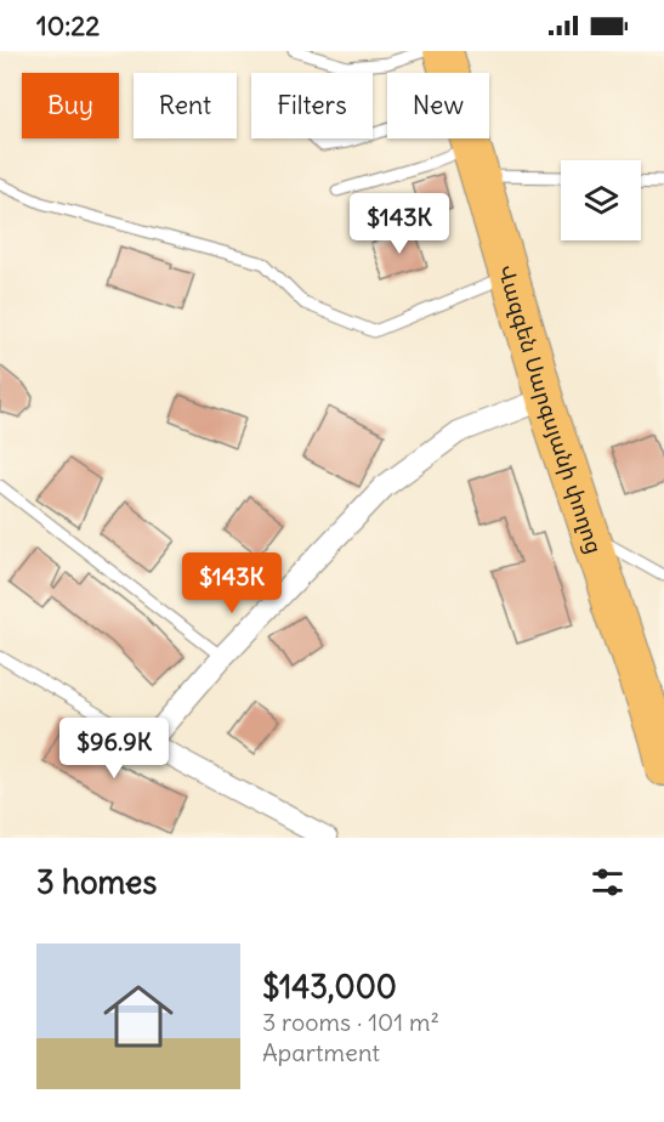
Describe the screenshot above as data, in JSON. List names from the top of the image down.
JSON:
{
  "streets": {
    "highway": ["Վազգեն Սարգսյանի փողոց"]
  },
  "page": {
    "status": "10:22",
    "chip": [
      "Buy",
      "Rent",
      "Filters",
      "New"
    ],
    "price": ["$143K", "$143K", "$96.9K"],
    "heading": "3 homes",
    "list": [
      {
        "name": "$143,000",
        "note": "3 rooms · 101 m² · Apartment"
      }
    ]
  }
}
